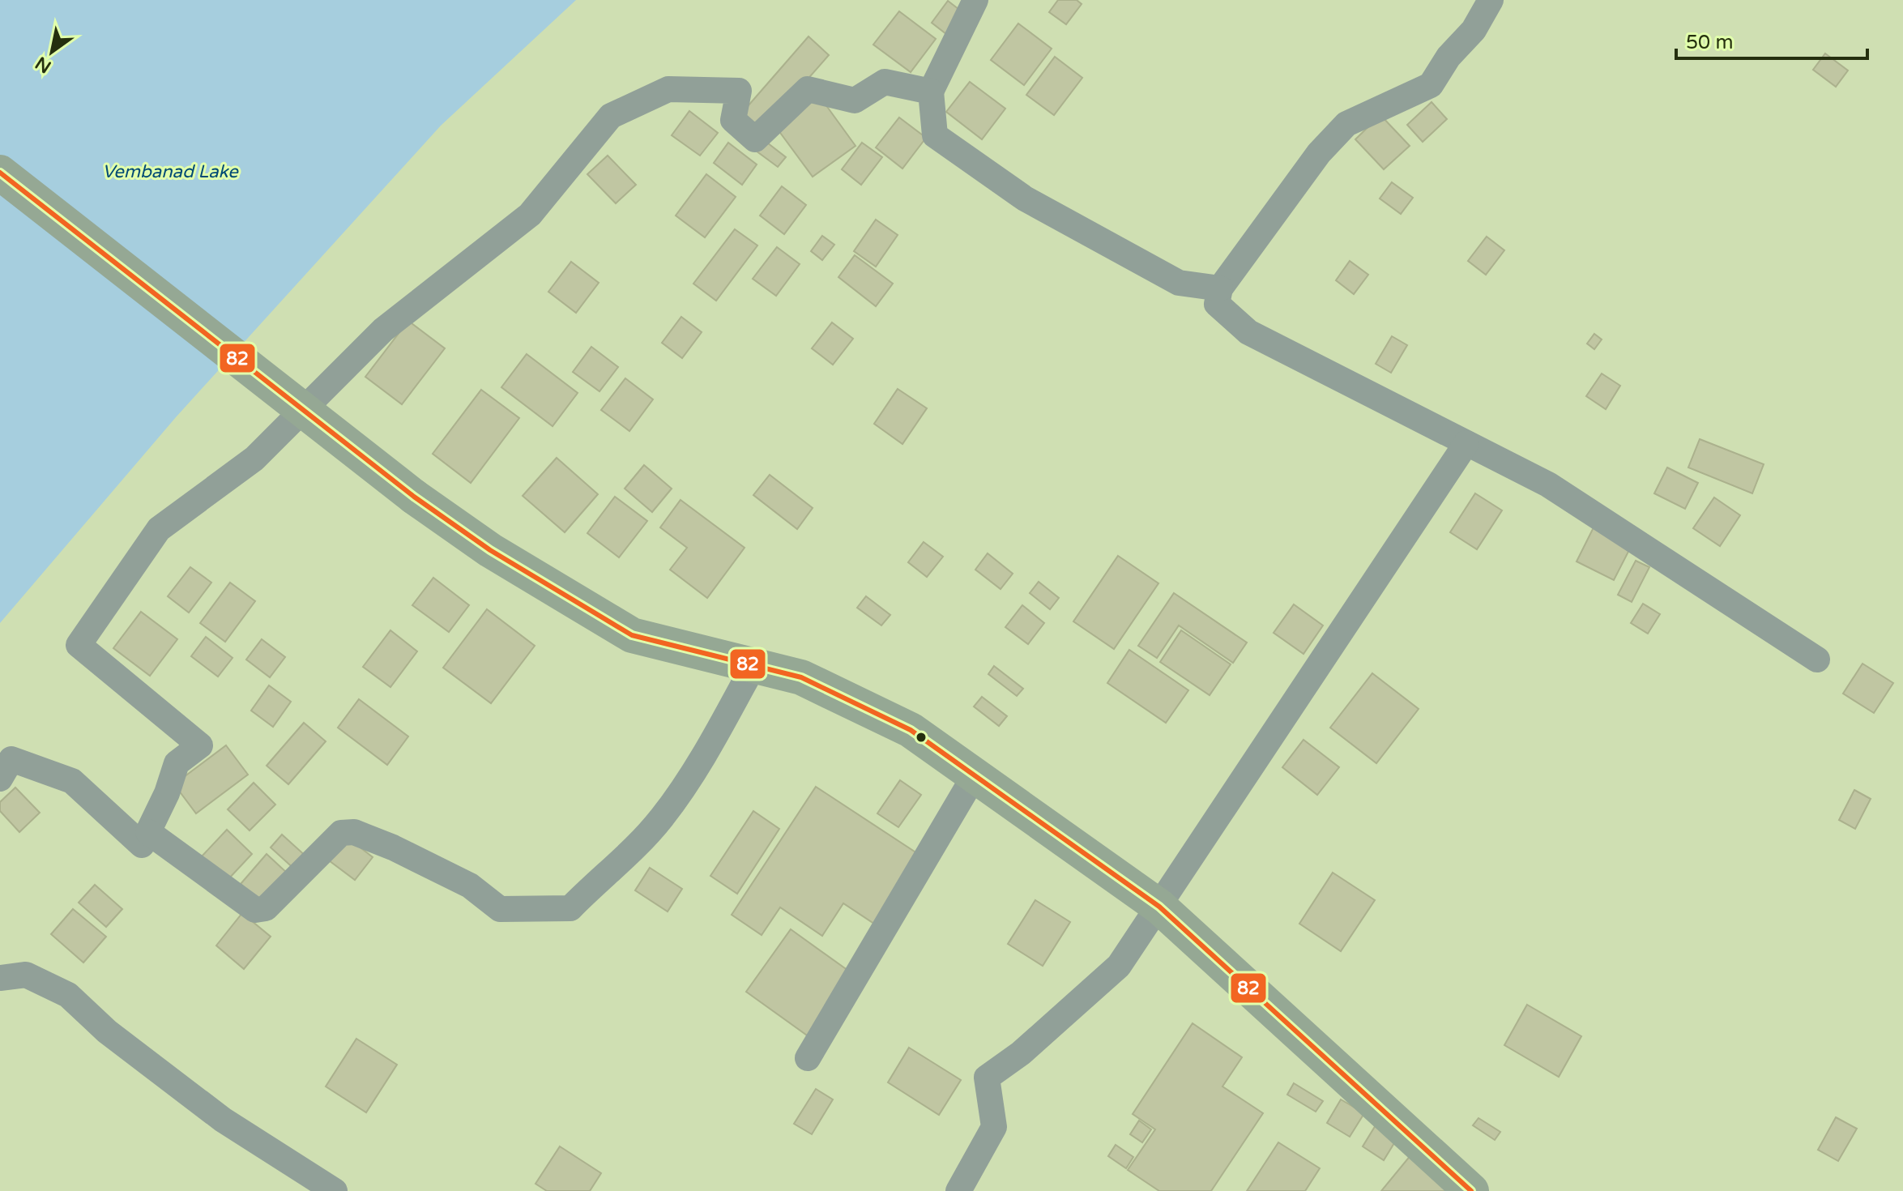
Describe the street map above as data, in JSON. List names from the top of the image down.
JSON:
{
  "water": ["Vembanad Lake"],
  "lines": ["transit line 82"],
  "scale_bar": "50 m",
  "north": "bottom left"
}
